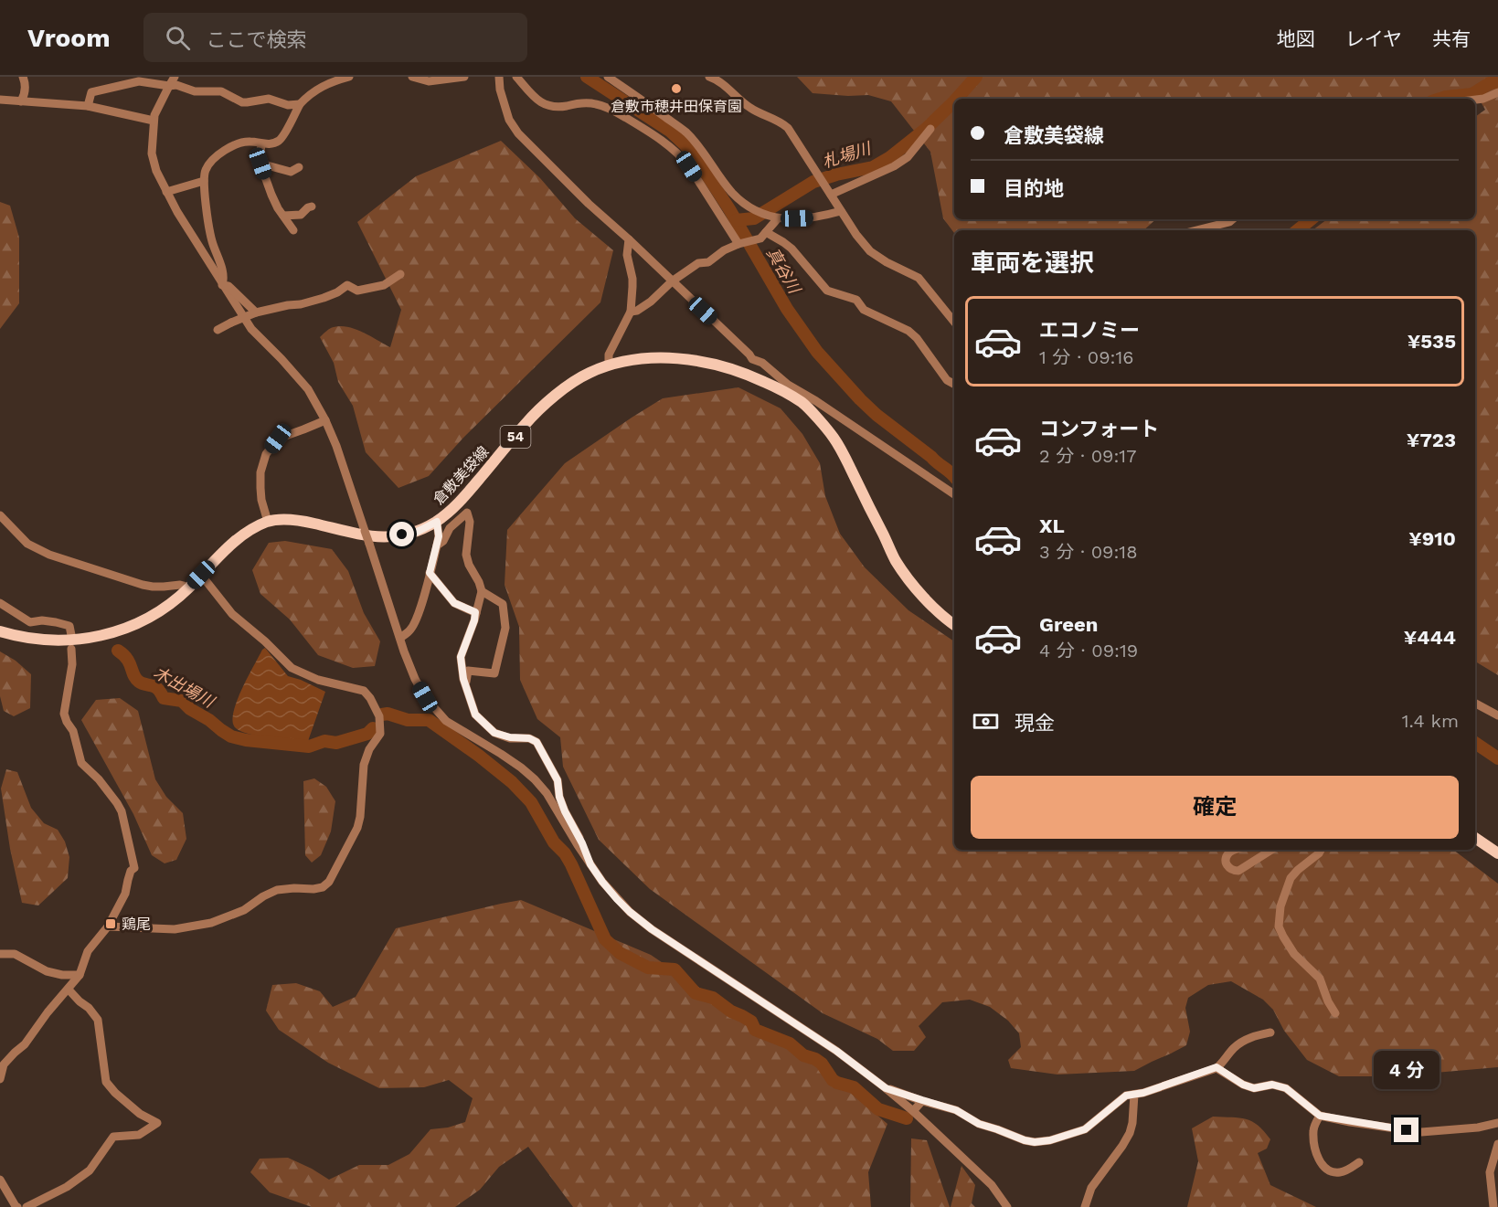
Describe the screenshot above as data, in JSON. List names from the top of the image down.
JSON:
{
  "streets": {
    "main road": ["54", "倉敷美袋線"]
  },
  "water": ["札場川", "真谷川", "木出場川"],
  "places": {
    "other": ["倉敷市穂井田保育園"],
    "transit": ["鶏尾"]
  },
  "page": {
    "header": "Vroom",
    "search": "ここで検索",
    "nav": ["地図", "レイヤ", "共有"],
    "banner": ["倉敷美袋線", "目的地"],
    "heading": "車両を選択",
    "list": [
      {
        "name": "エコノミー",
        "note": "1 分 · 09:16",
        "value": "¥535"
      },
      {
        "name": "コンフォート",
        "note": "2 分 · 09:17",
        "value": "¥723"
      },
      {
        "name": "XL",
        "note": "3 分 · 09:18",
        "value": "¥910"
      },
      {
        "name": "Green",
        "note": "4 分 · 09:19",
        "value": "¥444"
      }
    ],
    "pay": ["現金", "1.4 km"],
    "buttons": "確定",
    "bubble": "4 分"
  }
}
